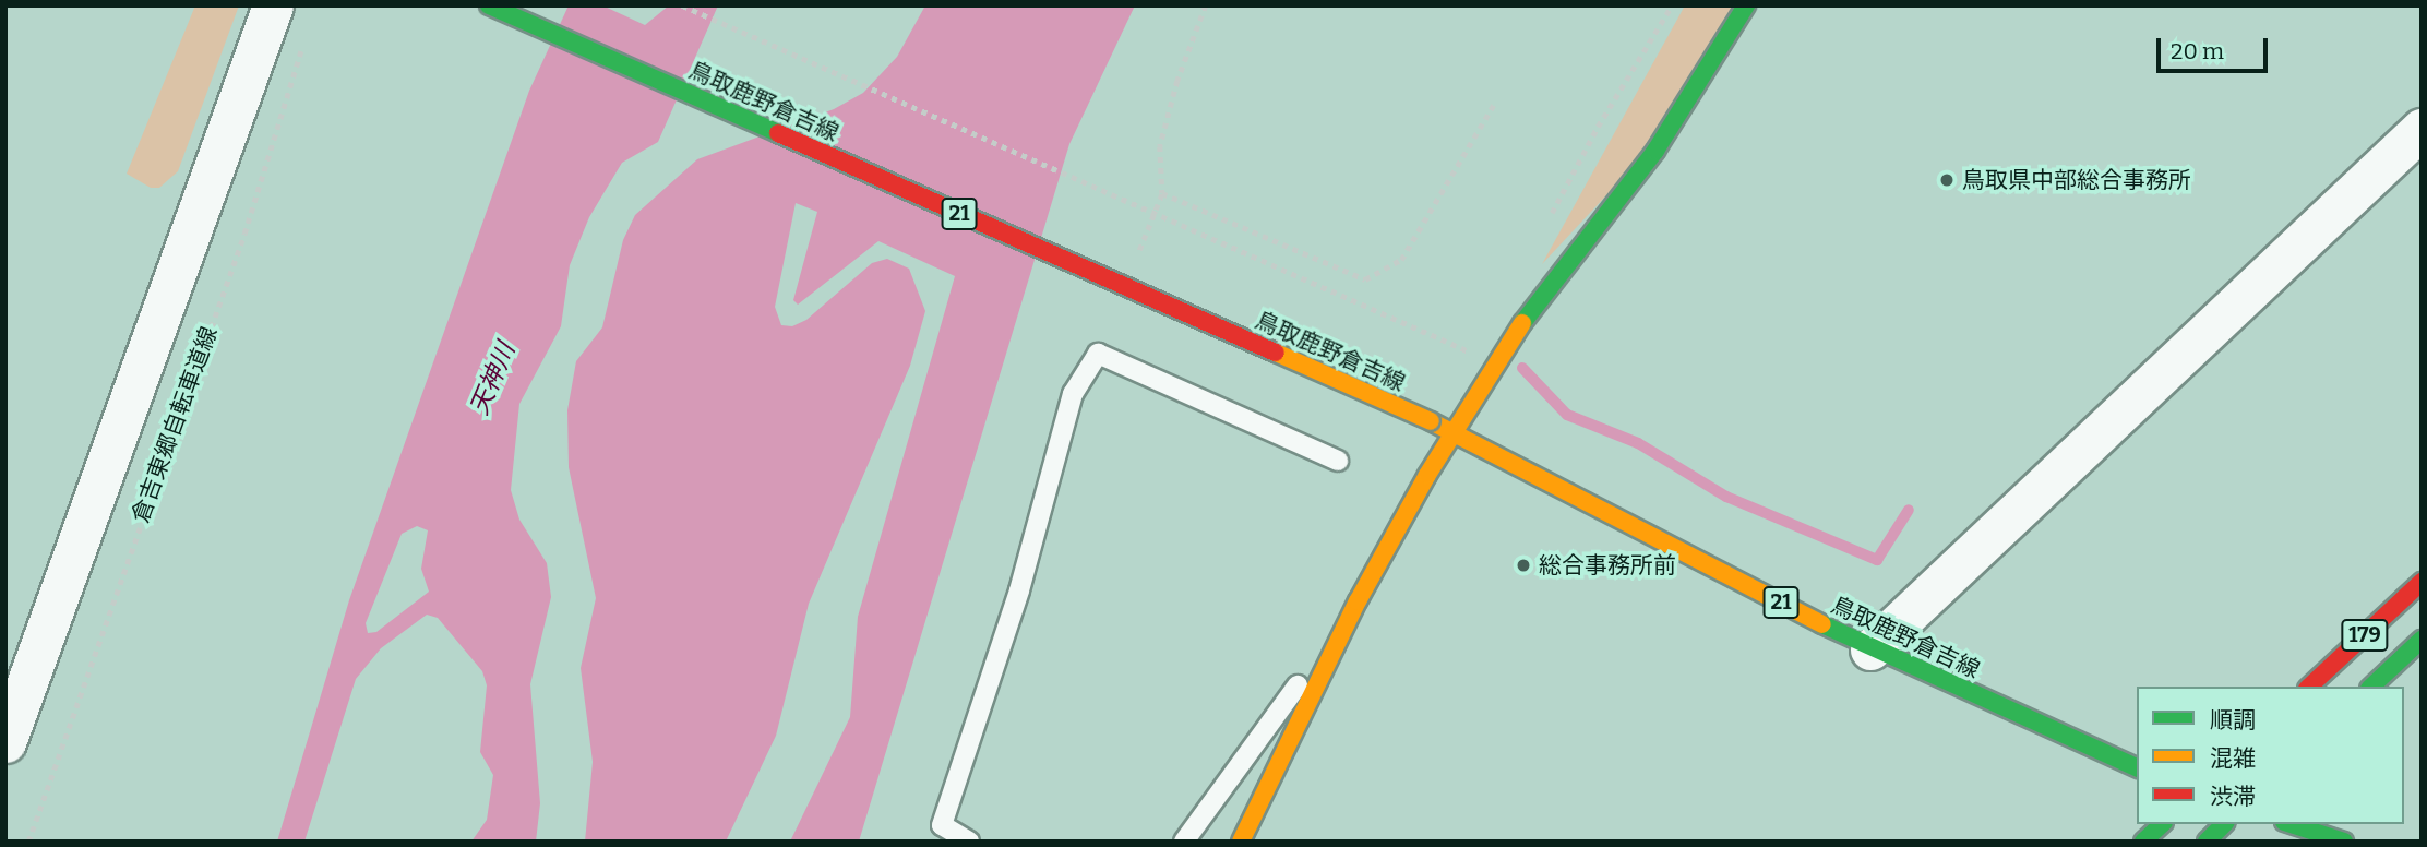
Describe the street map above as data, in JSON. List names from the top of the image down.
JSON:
{
  "streets": {
    "main road": ["鳥取鹿野倉吉線", "21", "179"],
    "path": ["倉吉東郷自転車道線"]
  },
  "water": ["天神川"],
  "places": ["鳥取県中部総合事務所", "総合事務所前"],
  "legend": ["順調", "混雑", "渋滞"],
  "scale_bar": "20 m"
}
